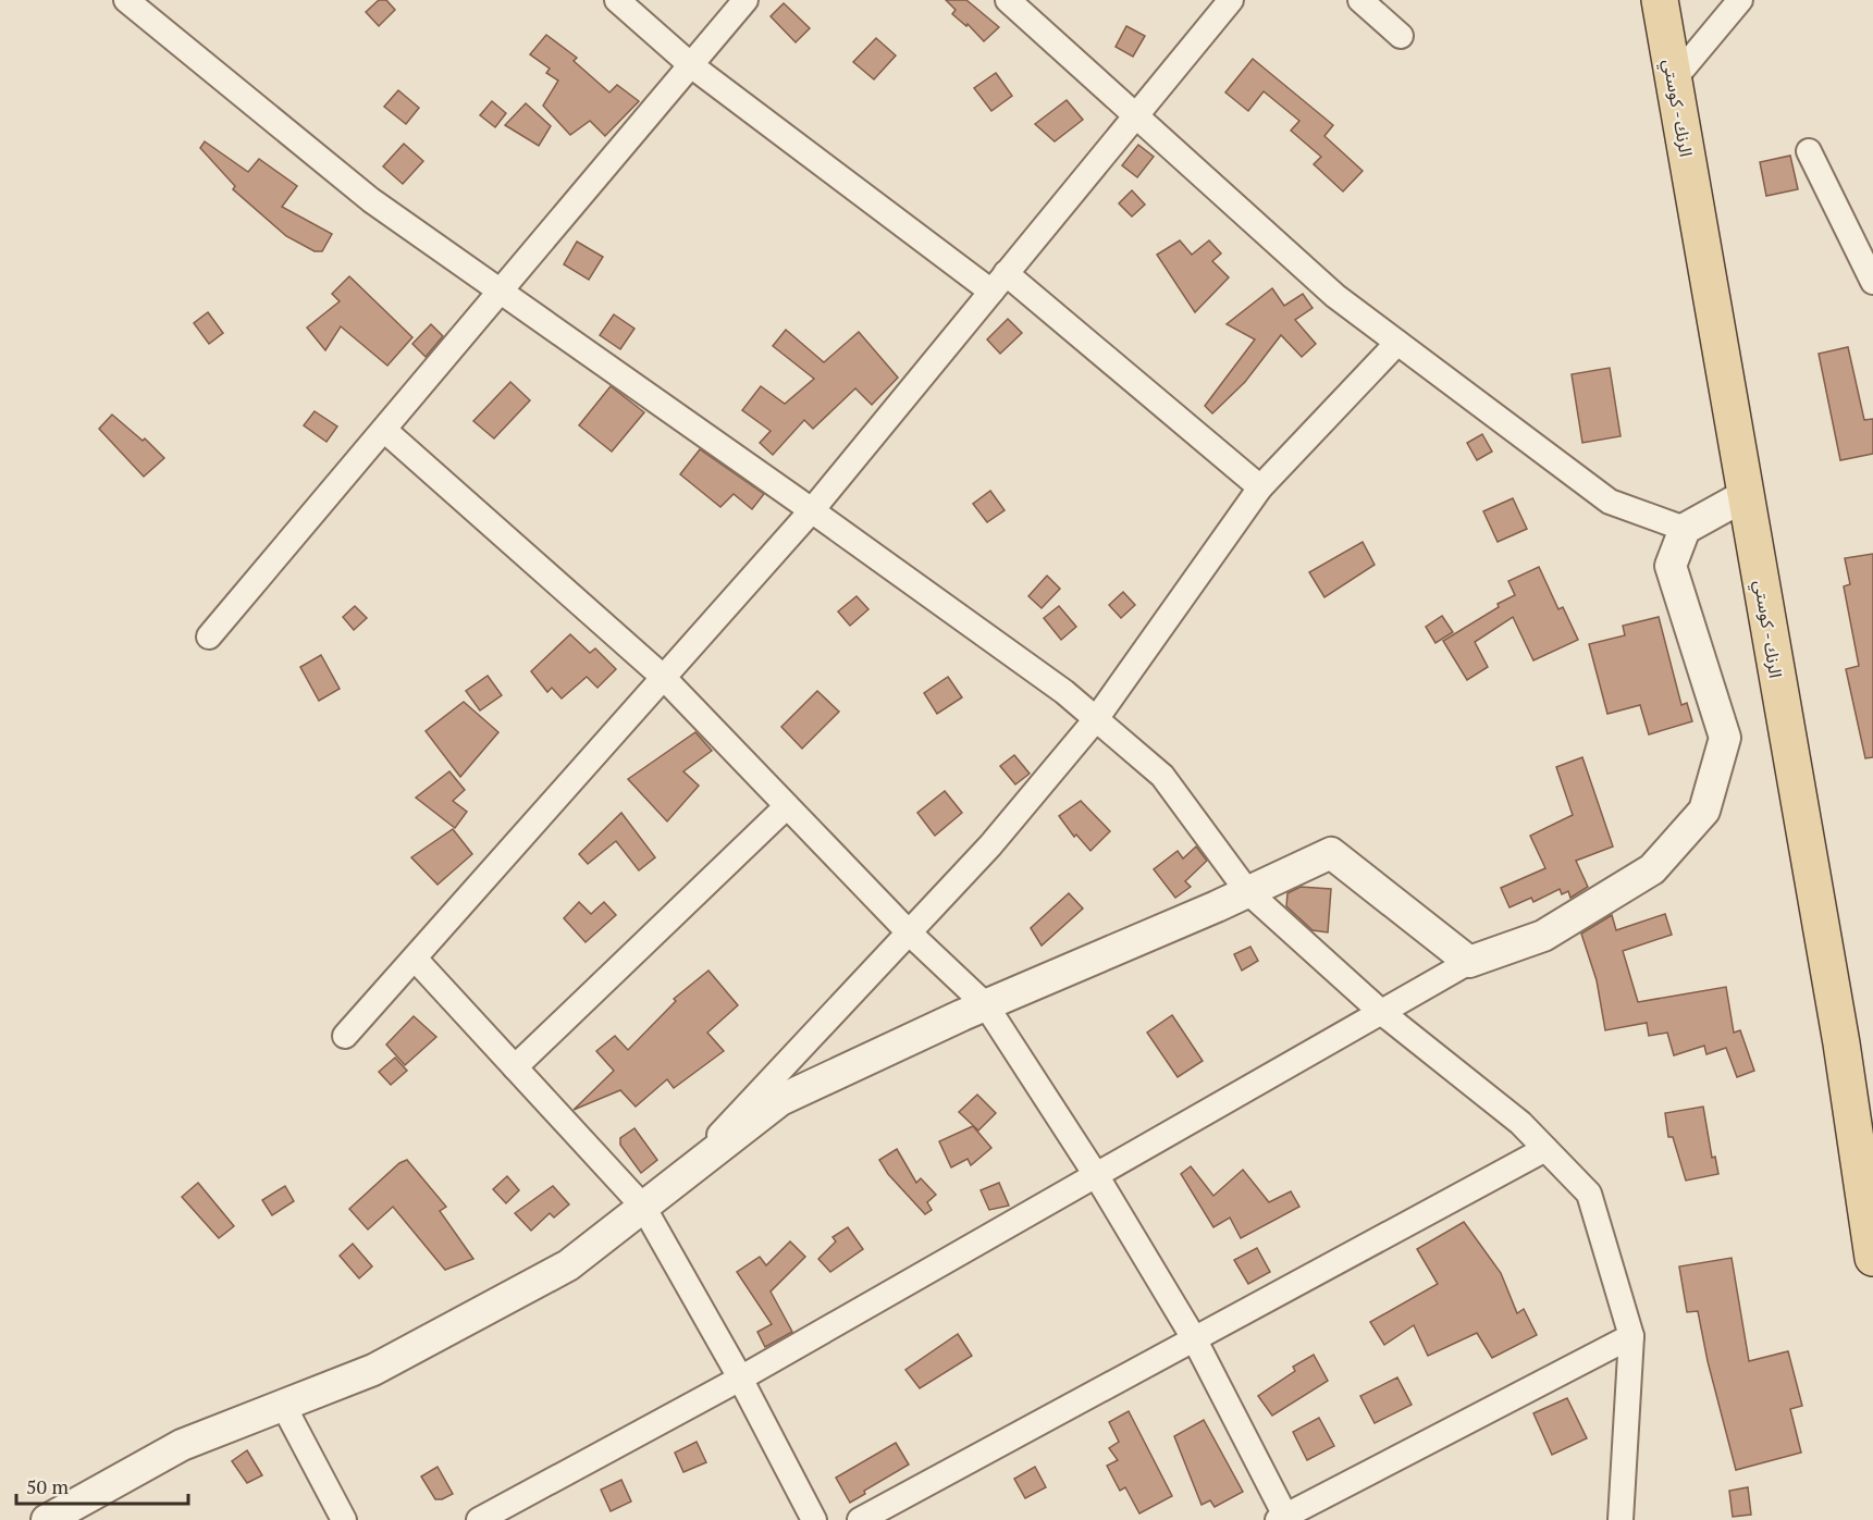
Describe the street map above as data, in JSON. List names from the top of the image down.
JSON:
{
  "streets": {
    "main road": ["الرنك - كوستي"]
  },
  "scale_bar": "50 m"
}
